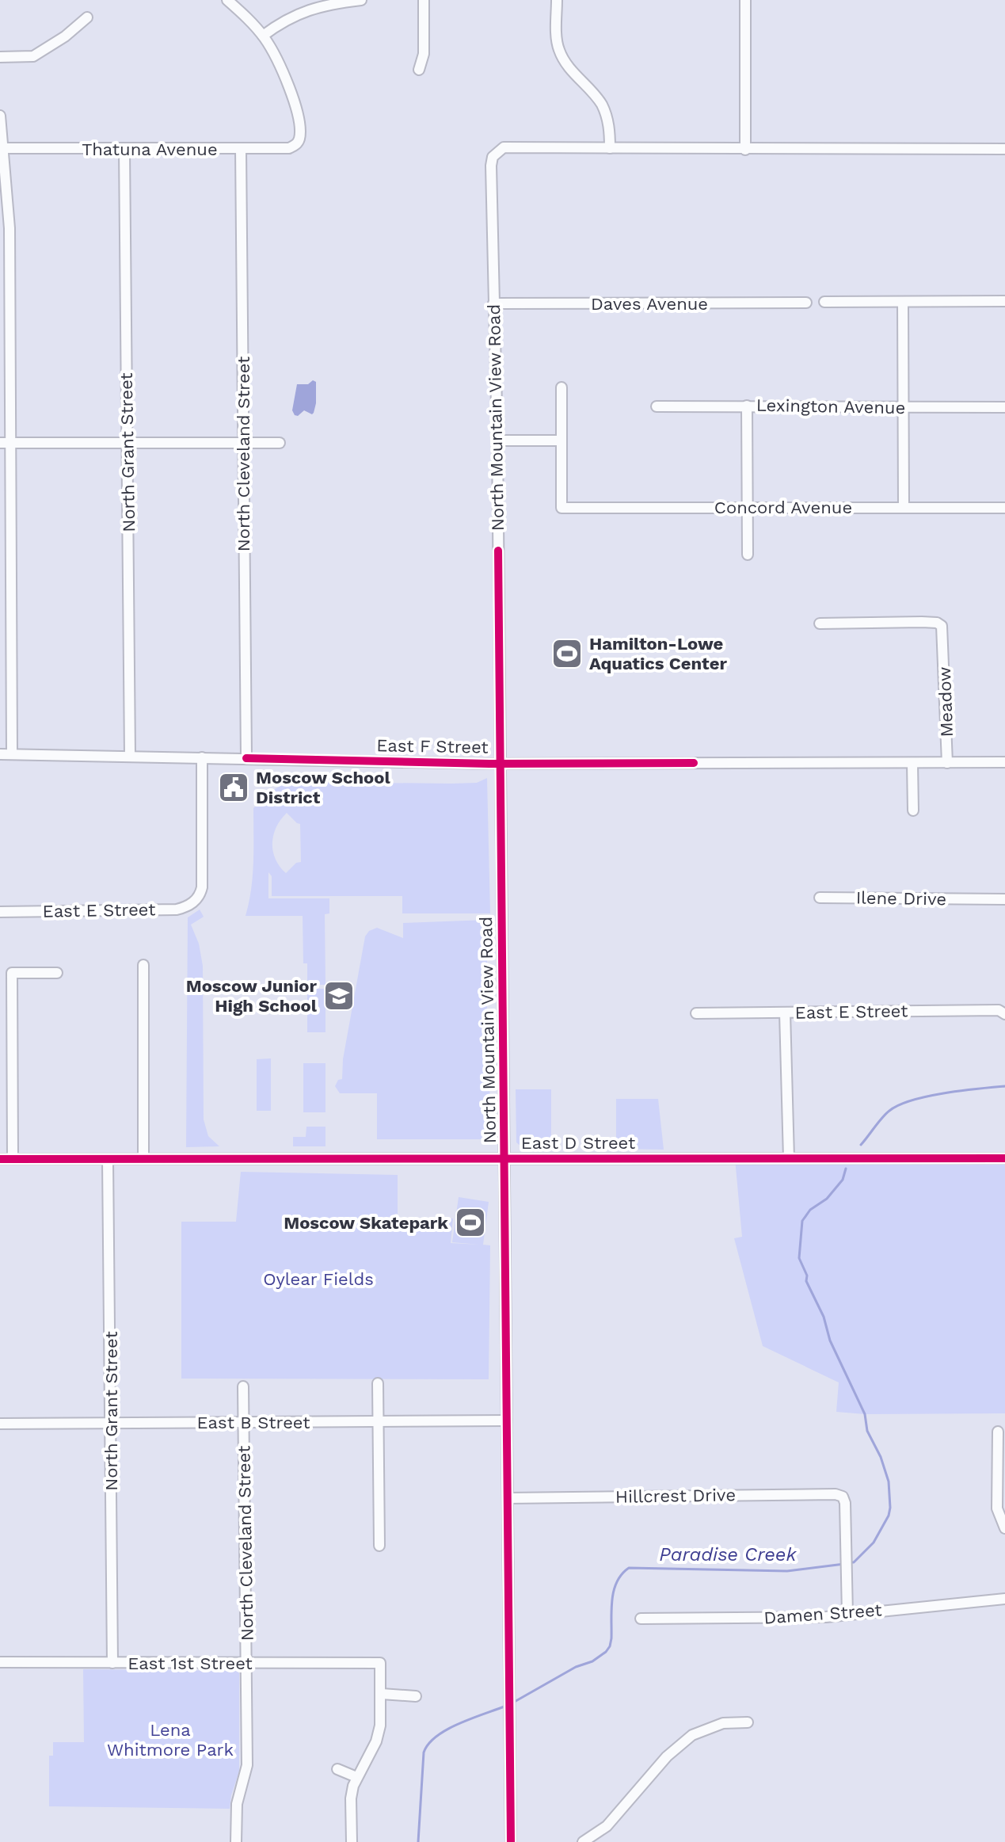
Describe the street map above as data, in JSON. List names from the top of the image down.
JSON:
{
  "streets": {
    "street": [
      "Thatuna Avenue",
      "Daves Avenue",
      "Lexington Avenue",
      "North Mountain View Road",
      "North Grant Street",
      "North Cleveland Street",
      "Concord Avenue",
      "Meadow",
      "East F Street",
      "Ilene Drive",
      "East E Street",
      "East D Street",
      "East B Street",
      "Hillcrest Drive",
      "Damen Street",
      "East 1st Street"
    ]
  },
  "crossings": [
    ["Thatuna Avenue", "North Grant Street"],
    ["Thatuna Avenue", "North Cleveland Street"],
    ["Daves Avenue", "North Mountain View Road"],
    ["North Mountain View Road", "East F Street"],
    ["North Mountain View Road", "East D Street"],
    ["North Mountain View Road", "East B Street"],
    ["North Mountain View Road", "Hillcrest Drive"],
    ["North Grant Street", "East F Street"],
    ["North Grant Street", "East D Street"],
    ["North Grant Street", "East B Street"],
    ["North Grant Street", "East 1st Street"],
    ["North Cleveland Street", "East F Street"],
    ["North Cleveland Street", "East B Street"],
    ["North Cleveland Street", "East 1st Street"],
    ["Meadow", "East F Street"],
    ["East F Street", "East E Street"],
    ["Hillcrest Drive", "Damen Street"]
  ],
  "water": ["Paradise Creek"],
  "parks": ["Oylear Fields", "Lena Whitmore Park"],
  "places": {
    "sports": ["Hamilton-Lowe Aquatics Center", "Moscow Skatepark"],
    "public building": ["Moscow School District"],
    "school or university": ["Moscow Junior High School"]
  }
}
